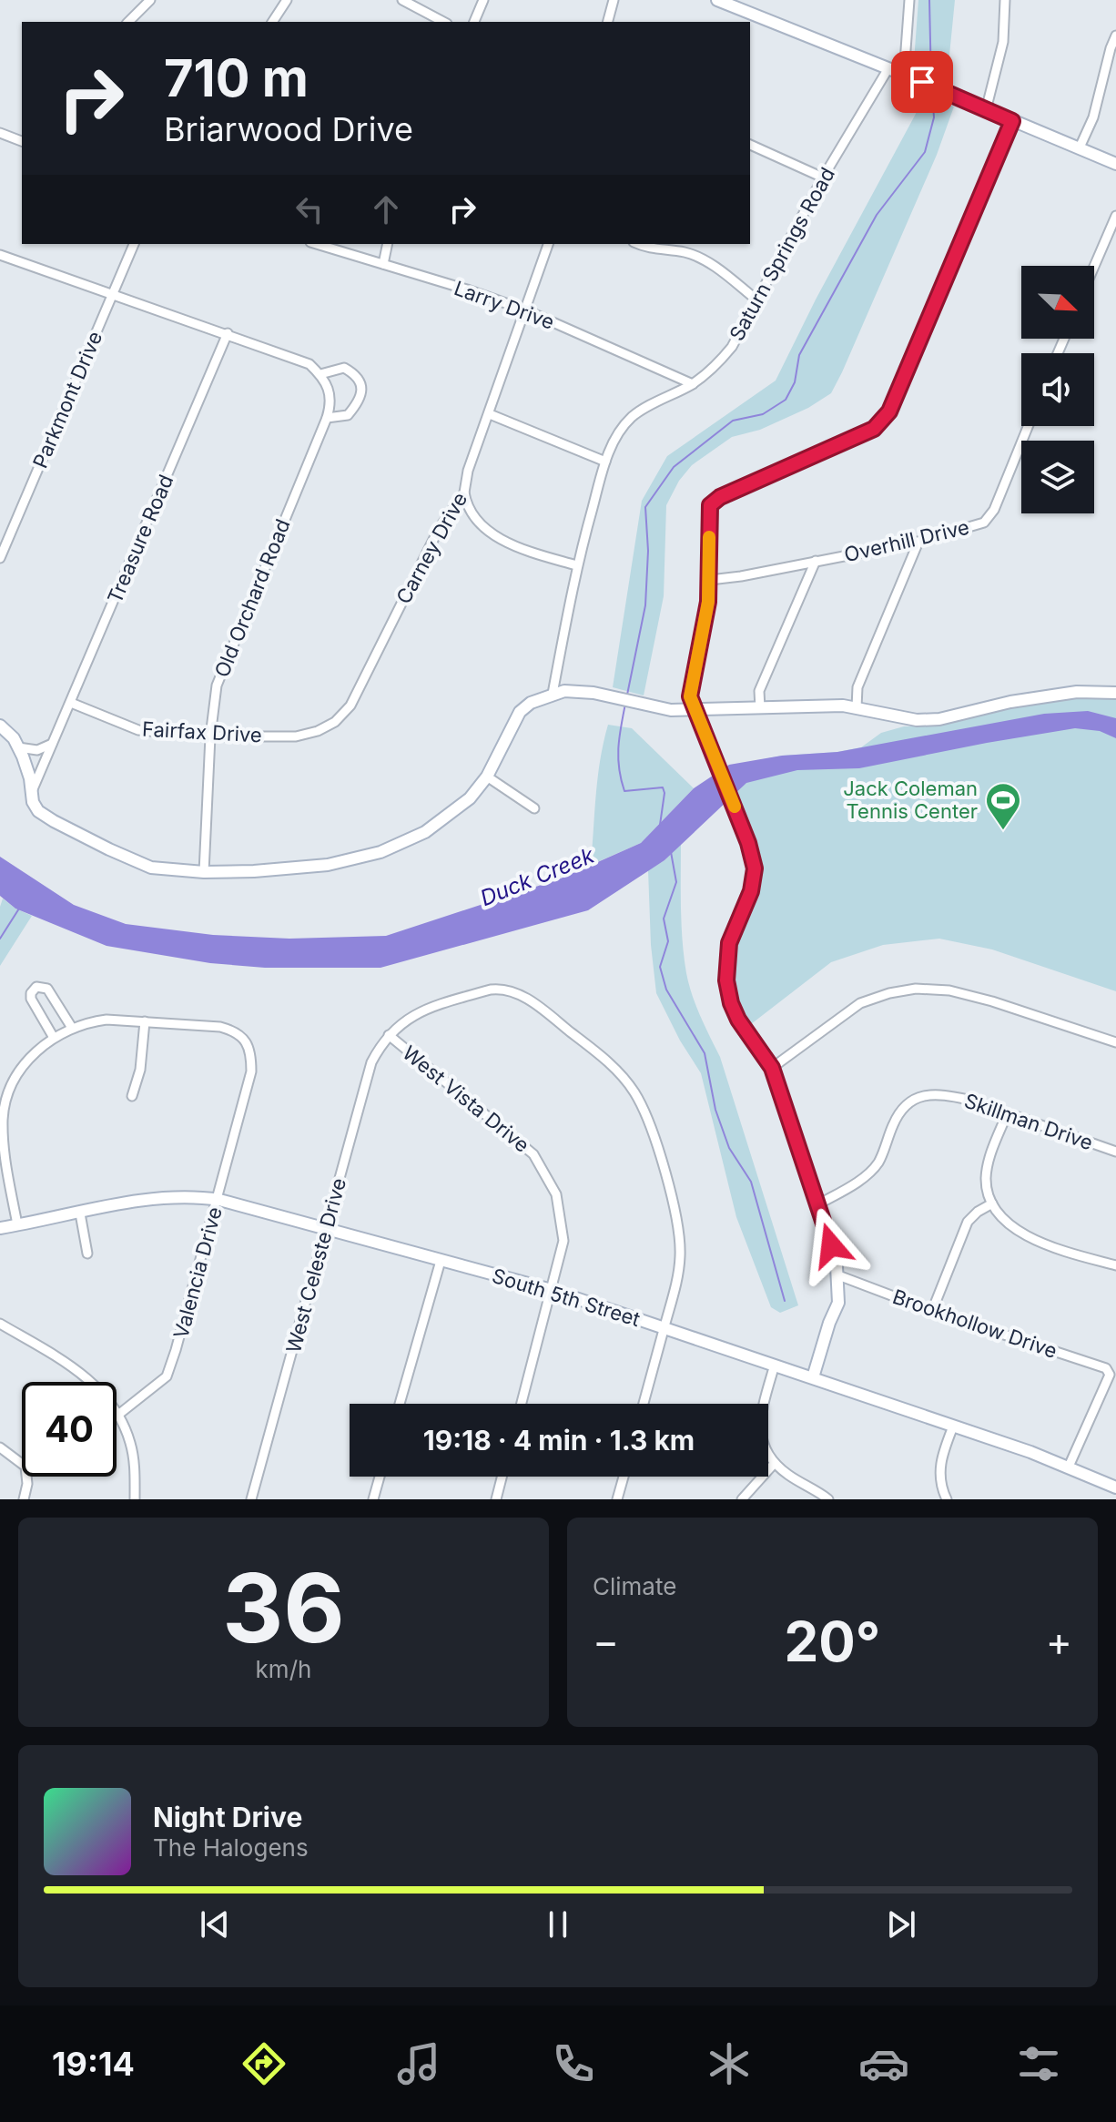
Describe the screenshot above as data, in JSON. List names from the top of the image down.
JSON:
{
  "streets": {
    "street": [
      "Saturn Springs Road",
      "Larry Drive",
      "Parkmont Drive",
      "Treasure Road",
      "Overhill Drive",
      "Carney Drive",
      "Old Orchard Road",
      "Fairfax Drive",
      "West Vista Drive",
      "Skillman Drive",
      "West Celeste Drive",
      "Valencia Drive",
      "South 5th Street",
      "Brookhollow Drive"
    ]
  },
  "crossings": [
    ["Saturn Springs Road", "Larry Drive"],
    ["Larry Drive", "Carney Drive"],
    ["Treasure Road", "Fairfax Drive"],
    ["Carney Drive", "Fairfax Drive"],
    ["Old Orchard Road", "Fairfax Drive"],
    ["West Vista Drive", "West Celeste Drive"],
    ["West Vista Drive", "South 5th Street"],
    ["West Celeste Drive", "South 5th Street"],
    ["Valencia Drive", "South 5th Street"],
    ["South 5th Street", "Brookhollow Drive"]
  ],
  "water": ["Duck Creek"],
  "places": {
    "sports": ["Jack Coleman Tennis Center"]
  },
  "north": "bottom right",
  "page": {
    "turn": ["710 m", "Briarwood Drive"],
    "limit": "40",
    "trip": "19:18 · 4 min · 1.3 km",
    "tile": [
      ["36", "km/h"],
      "Climate"
    ],
    "heat": ["−", "20°", "+"],
    "song": ["Night Drive", "The Halogens"],
    "tabs": "19:14"
  }
}
